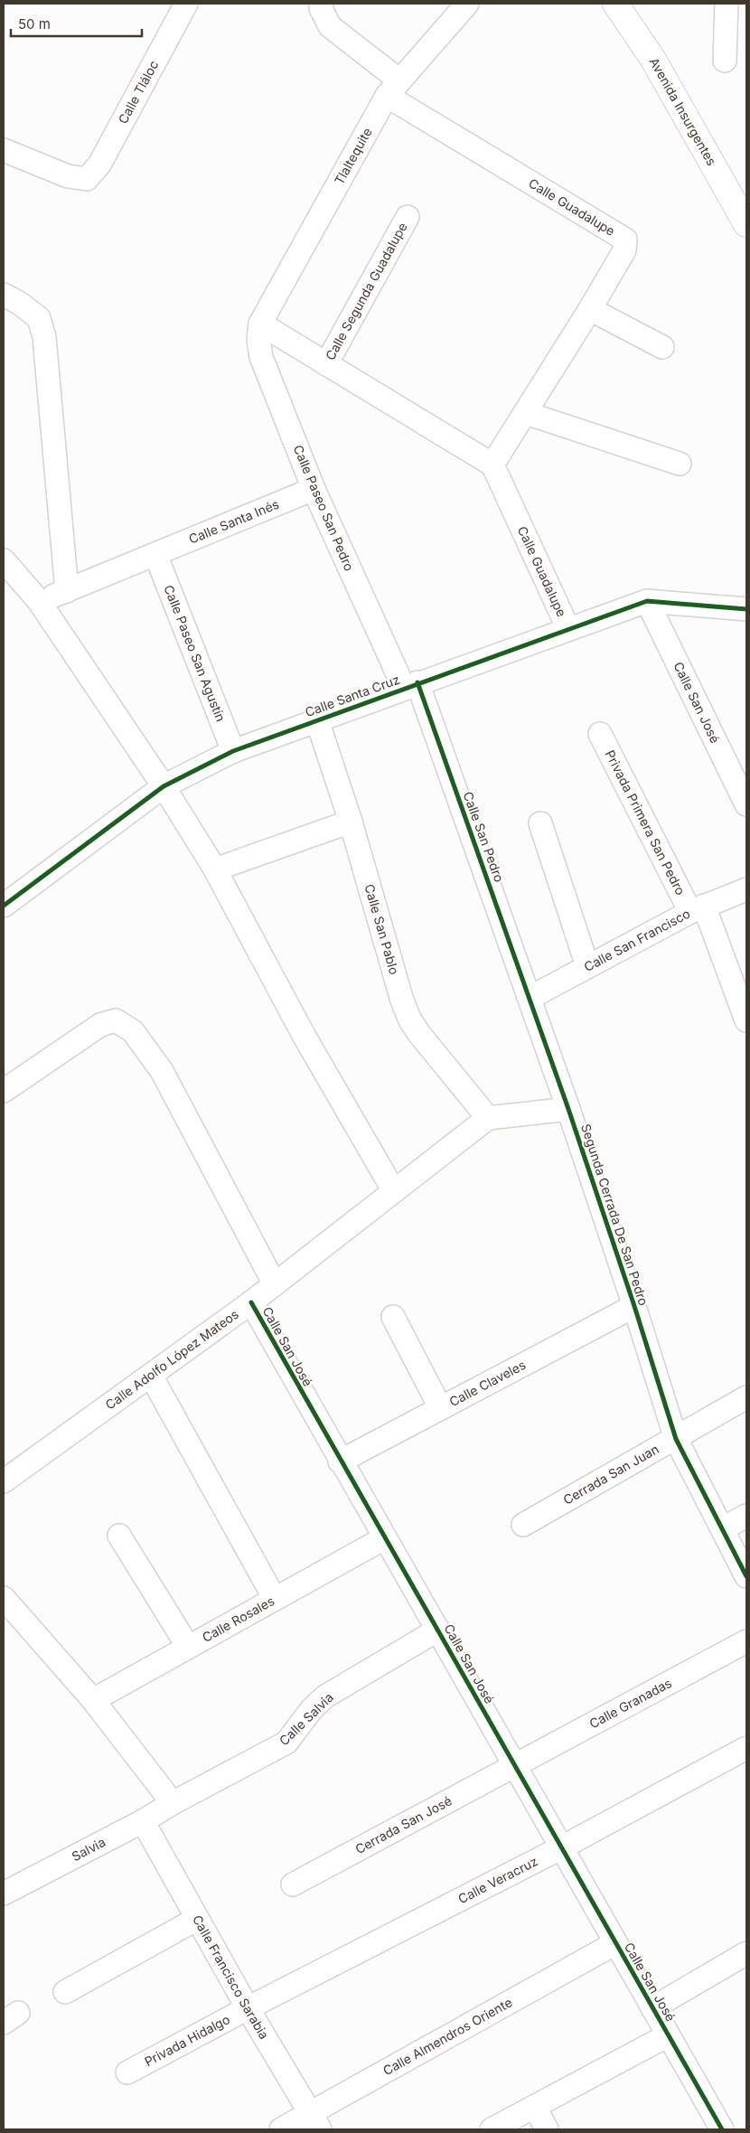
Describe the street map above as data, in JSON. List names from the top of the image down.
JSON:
{
  "streets": {
    "main road": ["Avenida Insurgentes"],
    "street": [
      "Calle Tláloc",
      "Tlaltequite",
      "Calle Guadalupe",
      "Calle Segunda Guadalupe",
      "Calle Paseo San Pedro",
      "Calle Santa Inés",
      "Calle Paseo San Agustín",
      "Calle Santa Cruz",
      "Calle San José",
      "Privada Primera San Pedro",
      "Calle San Pedro",
      "Calle San Pablo",
      "Calle San Francisco",
      "Segunda Cerrada De San Pedro",
      "Calle Adolfo López Mateos",
      "Calle Claveles",
      "Cerrada San Juan",
      "Calle Rosales",
      "Calle Granadas",
      "Calle Salvia",
      "Cerrada San José",
      "Salvia",
      "Calle Veracruz",
      "Calle Francisco Sarabia",
      "Calle Almendros Oriente",
      "Privada Hidalgo"
    ]
  },
  "crossings": [
    ["Tlaltequite", "Calle Guadalupe"],
    ["Tlaltequite", "Calle Paseo San Pedro"],
    ["Calle Guadalupe", "Calle Santa Cruz"],
    ["Calle Paseo San Pedro", "Calle Santa Inés"],
    ["Calle Paseo San Pedro", "Calle Santa Cruz"],
    ["Calle Paseo San Pedro", "Calle San Pedro"],
    ["Calle Santa Inés", "Calle Paseo San Agustín"],
    ["Calle Paseo San Agustín", "Calle Santa Cruz"],
    ["Calle Santa Cruz", "Calle San José"],
    ["Calle Santa Cruz", "Calle San Pedro"],
    ["Calle Santa Cruz", "Calle San Pablo"],
    ["Calle San José", "Calle Adolfo López Mateos"],
    ["Calle San José", "Calle Claveles"],
    ["Calle San José", "Calle Rosales"],
    ["Calle San José", "Calle Granadas"],
    ["Calle San José", "Calle Salvia"],
    ["Calle San José", "Cerrada San José"],
    ["Calle San José", "Calle Veracruz"],
    ["Calle San José", "Calle Almendros Oriente"],
    ["Privada Primera San Pedro", "Calle San Francisco"],
    ["Calle San Pedro", "Calle San Francisco"],
    ["Calle San Pedro", "Segunda Cerrada De San Pedro"],
    ["Calle San Pablo", "Calle Adolfo López Mateos"],
    ["Calle San Francisco", "Segunda Cerrada De San Pedro"],
    ["Segunda Cerrada De San Pedro", "Calle Claveles"],
    ["Segunda Cerrada De San Pedro", "Cerrada San Juan"],
    ["Calle Granadas", "Cerrada San José"],
    ["Calle Salvia", "Salvia"],
    ["Salvia", "Calle Francisco Sarabia"],
    ["Calle Veracruz", "Calle Francisco Sarabia"],
    ["Calle Veracruz", "Privada Hidalgo"],
    ["Calle Francisco Sarabia", "Calle Almendros Oriente"],
    ["Calle Francisco Sarabia", "Privada Hidalgo"]
  ],
  "scale_bar": "50 m"
}
